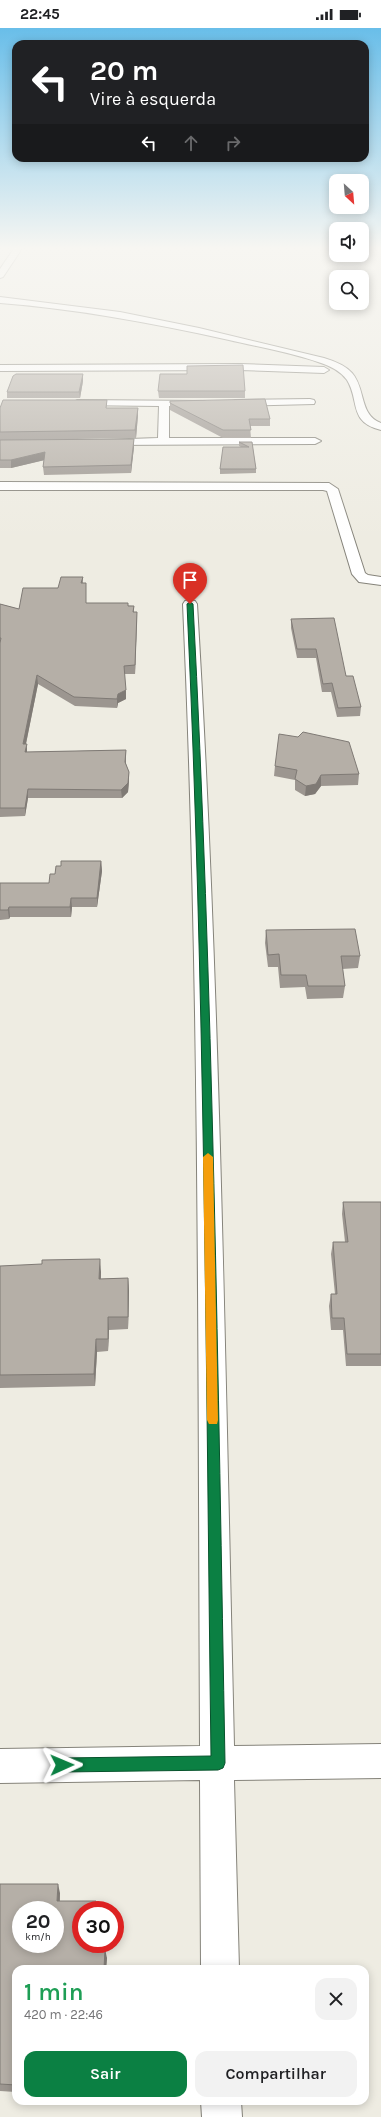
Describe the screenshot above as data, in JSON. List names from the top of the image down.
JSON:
{
  "north": "bottom right",
  "page": {
    "status": "22:45",
    "turn": ["20 m", "Vire à esquerda"],
    "speed": "20 km/h",
    "limit": "30",
    "heading": ["1 min", "420 m · 22:46"],
    "buttons": ["Sair", "Compartilhar"]
  }
}
